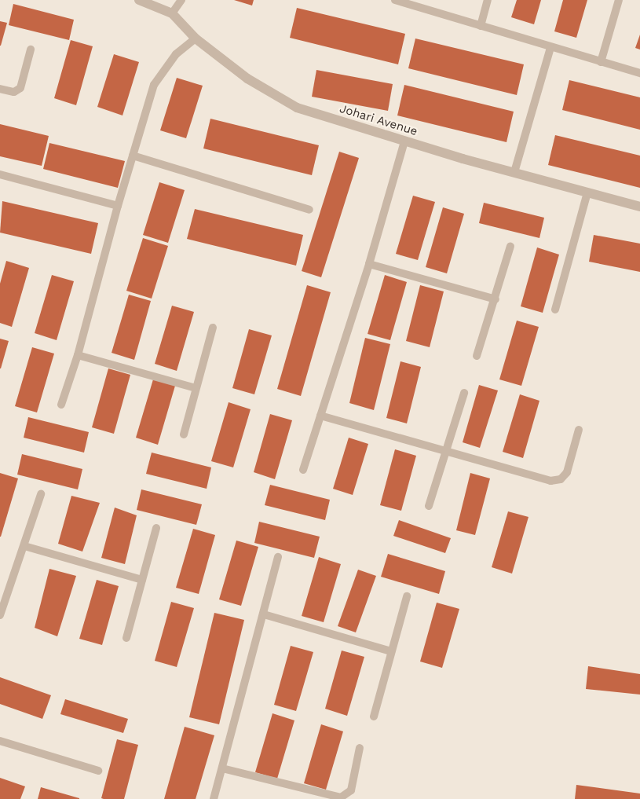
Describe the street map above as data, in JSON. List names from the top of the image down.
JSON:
{
  "streets": {
    "street": ["Johari Avenue"]
  }
}
